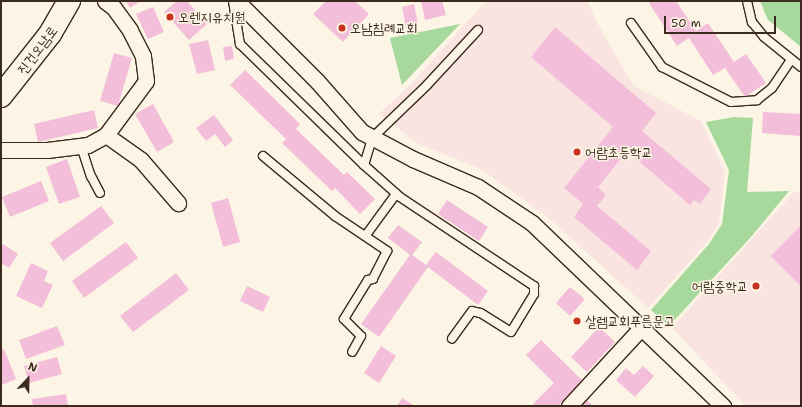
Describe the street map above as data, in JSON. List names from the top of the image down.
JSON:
{
  "streets": {
    "main road": ["진건오남로"]
  },
  "places": [
    "오렌지유치원",
    "오남침례교회",
    "어람초등학교",
    "어람중학교",
    "살렘교회푸른문고"
  ],
  "scale_bar": "50 m",
  "north": "top"
}
